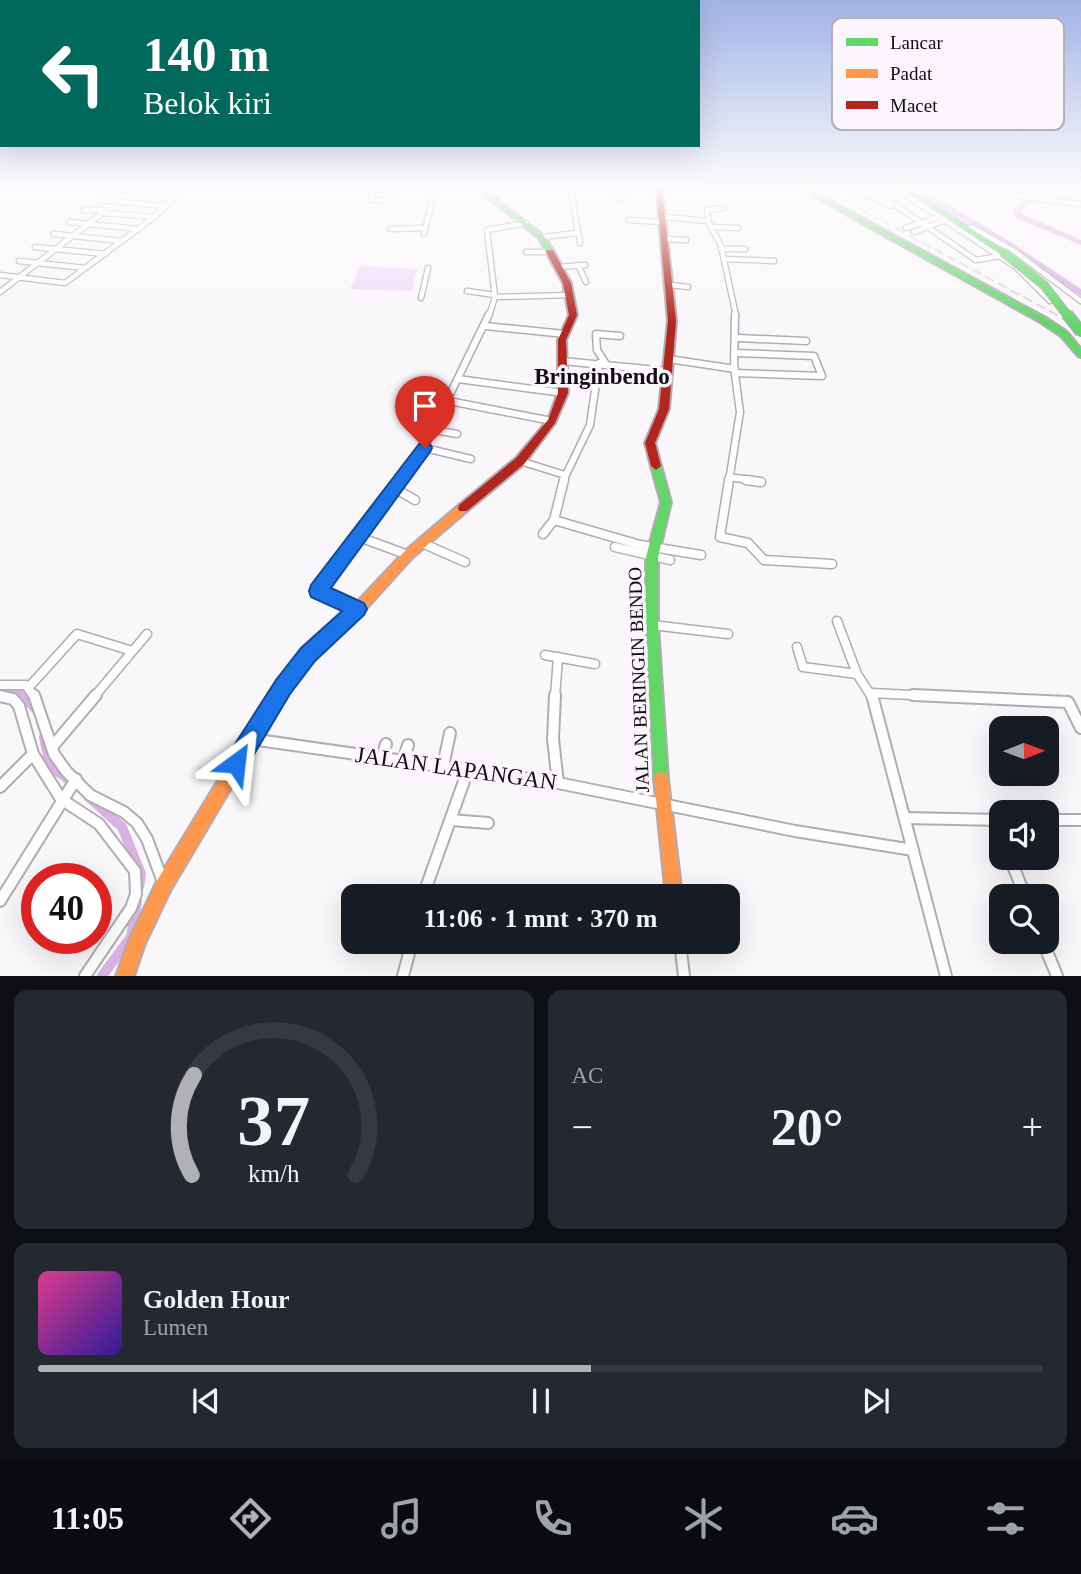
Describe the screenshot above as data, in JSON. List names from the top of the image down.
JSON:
{
  "streets": {
    "main road": ["JALAN BERINGIN BENDO"],
    "street": ["JALAN LAPANGAN"]
  },
  "crossings": [
    ["JALAN BERINGIN BENDO", "JALAN LAPANGAN"]
  ],
  "districts": ["Bringinbendo"],
  "legend": ["Lancar", "Padat", "Macet"],
  "north": "right",
  "page": {
    "turn": ["140 m", "Belok kiri"],
    "limit": "40",
    "trip": "11:06 · 1 mnt · 370 m",
    "tile": "AC",
    "heat": ["−", "20°", "+"],
    "song": ["Golden Hour", "Lumen"],
    "tabs": "11:05",
    "gauge": ["37", "km/h"]
  }
}
